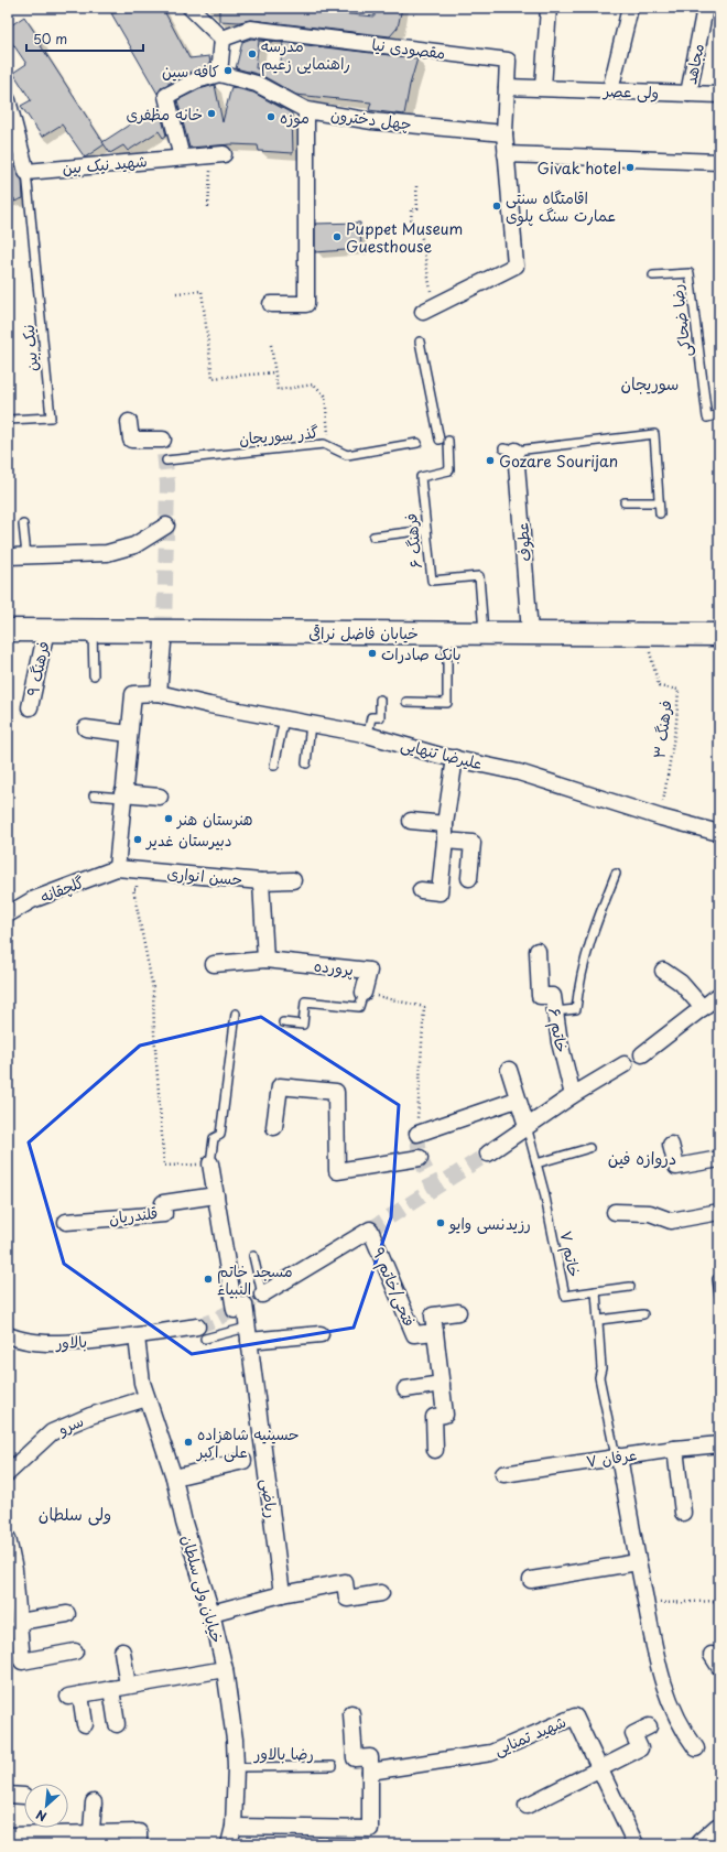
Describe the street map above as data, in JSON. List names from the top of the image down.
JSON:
{
  "streets": {
    "main road": ["خیابان فاضل نراقی"],
    "street": [
      "مقصودی نیا",
      "مجاهد",
      "ولی عصر",
      "چهل دخترون",
      "شهید نیک بین",
      "عطوف",
      "فرهنگ ۹",
      "علیرضا تنهایی",
      "حسن انواری",
      "گلچقانه",
      "پرورده",
      "خاتم ۶",
      "قلندریان",
      "فتحی/خاتم ۹",
      "بالاور",
      "سرو",
      "عرفان ۷",
      "ریاضی",
      "خیابان ولی سلطان",
      "شهید تمنایی"
    ],
    "lane": [
      "رضا ضحاکی",
      "نیک بین",
      "گذر سوریجان",
      "فرهنگ ۶",
      "خاتم ۷",
      "رضا بالاور"
    ],
    "path": ["فرهنگ ۳"]
  },
  "crossings": [
    ["مقصودی نیا", "ولی عصر"],
    ["مجاهد", "ولی عصر"],
    ["شهید نیک بین", "نیک بین"],
    ["فرهنگ ۶", "خیابان فاضل نراقی"],
    ["عطوف", "خیابان فاضل نراقی"],
    ["خیابان فاضل نراقی", "فرهنگ ۹"],
    ["خیابان فاضل نراقی", "فرهنگ ۳"],
    ["فرهنگ ۳", "علیرضا تنهایی"],
    ["حسن انواری", "گلچقانه"],
    ["قلندریان", "ریاضی"],
    ["خاتم ۷", "عرفان ۷"],
    ["بالاور", "خیابان ولی سلطان"],
    ["سرو", "خیابان ولی سلطان"],
    ["خیابان ولی سلطان", "رضا بالاور"]
  ],
  "districts": ["سوریجان", "دروازه فین", "ولی سلطان"],
  "places": [
    "مدرسه راهنمایی زعیم",
    "کافه سین",
    "خانه مظفری",
    "موزه",
    "Givak hotel",
    "اقامتگاه سنتی عمارت سنگ پلوی",
    "Puppet Museum Guesthouse",
    "Gozare Sourijan",
    "بانک صادرات",
    "هنرستان هنر",
    "دبیرستان غدیر",
    "رزیدنسی وایو",
    "مسجد خاتم النبیاء",
    "حسینیه شاهزاده علی اکبر"
  ],
  "scale_bar": "50 m",
  "north": "bottom left"
}
